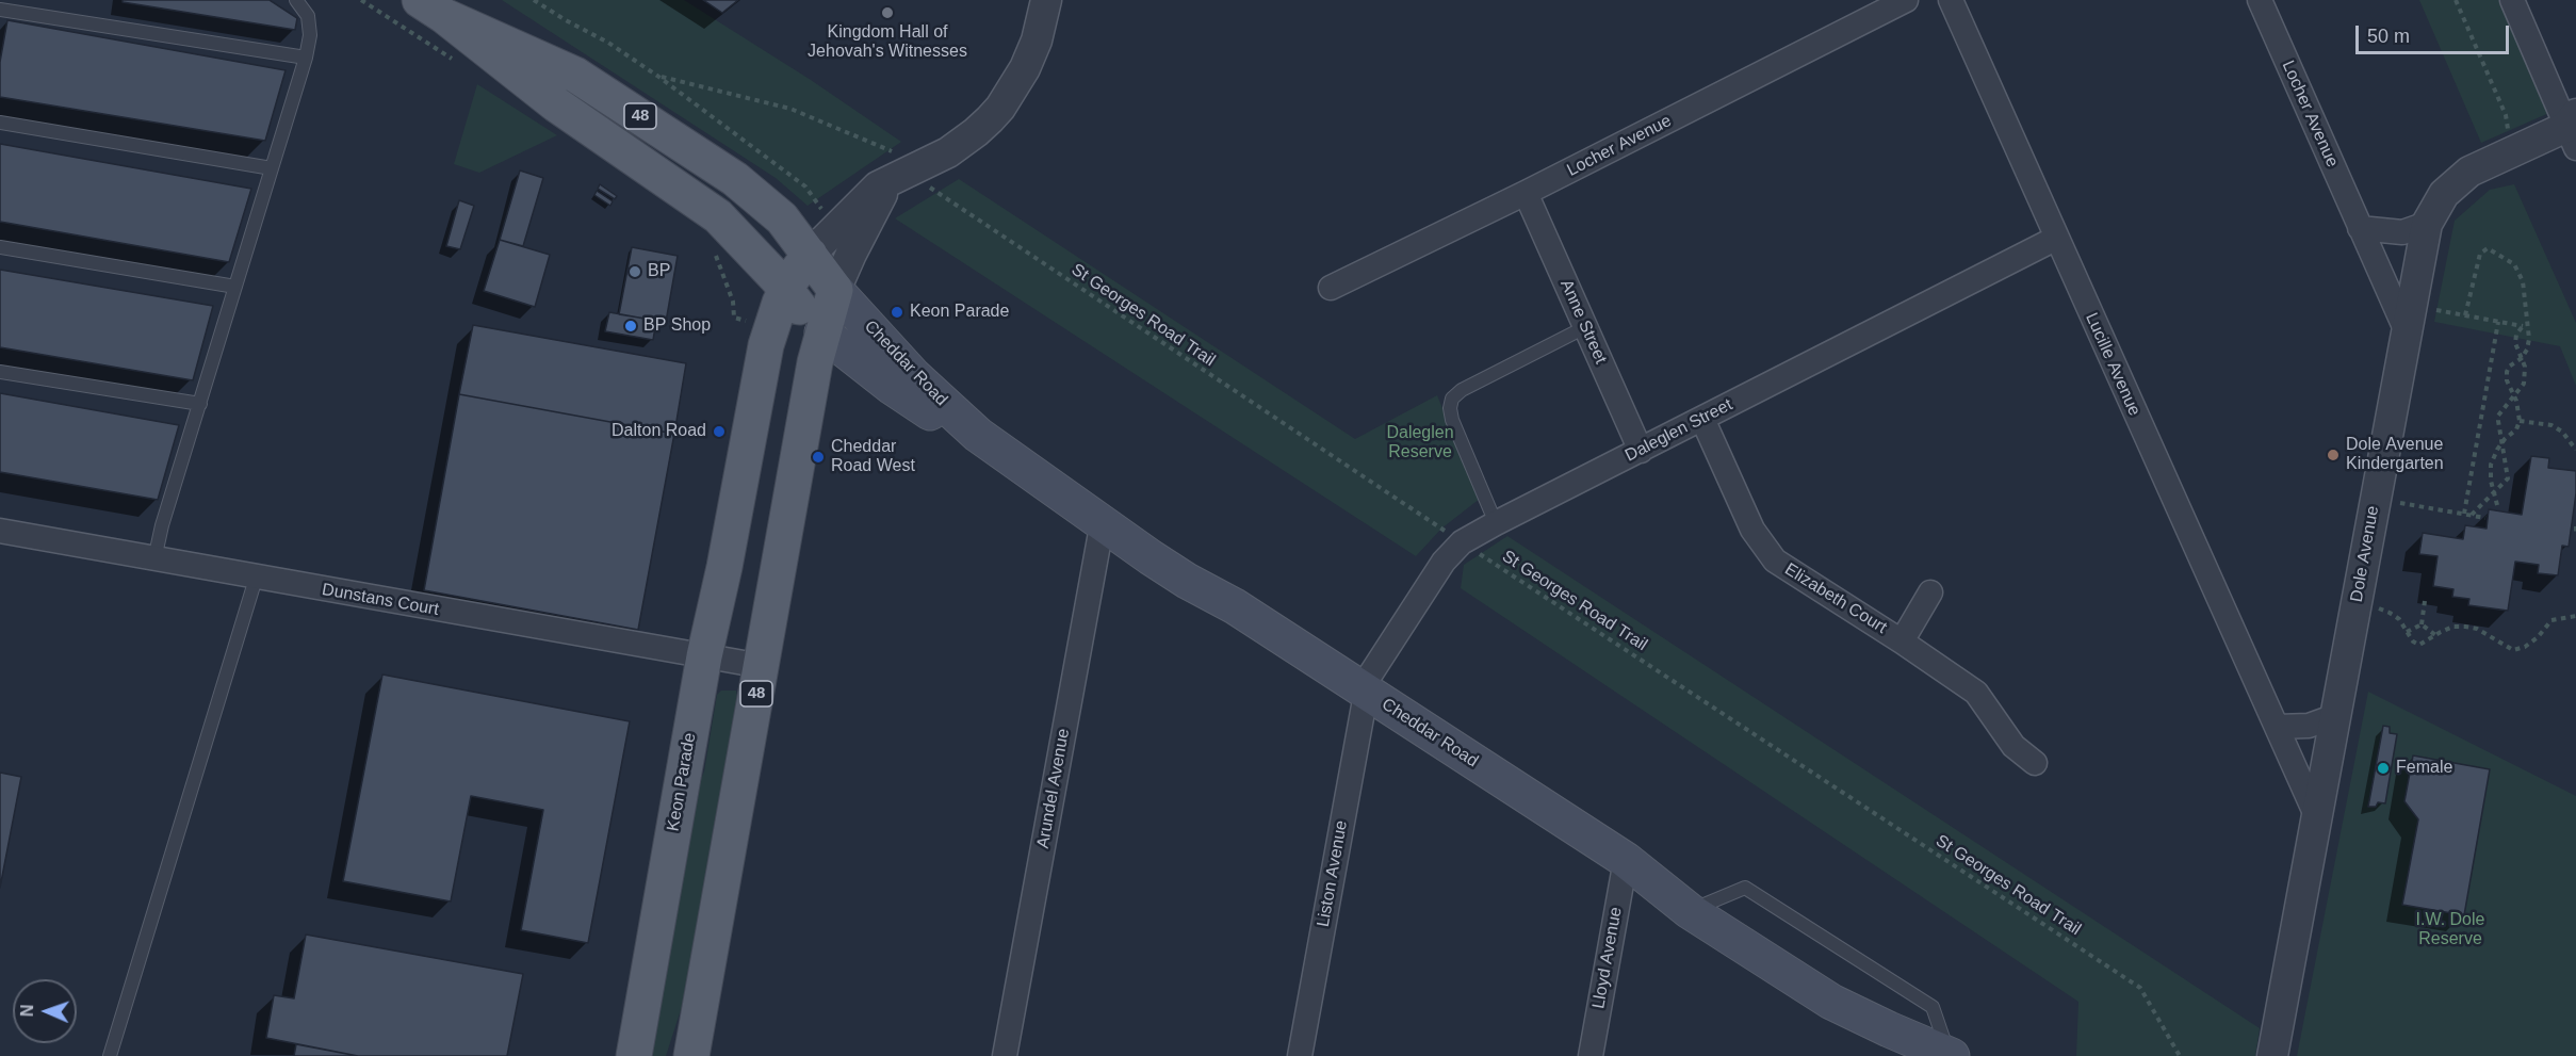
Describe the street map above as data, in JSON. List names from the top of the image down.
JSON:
{
  "streets": {
    "main road": ["48", "Cheddar Road", "Keon Parade"],
    "street": [
      "Locher Avenue",
      "Anne Street",
      "Lucille Avenue",
      "Daleglen Street",
      "Dole Avenue",
      "Elizabeth Court",
      "Dunstans Court",
      "Arundel Avenue",
      "Liston Avenue",
      "Lloyd Avenue"
    ],
    "path": ["St Georges Road Trail"]
  },
  "crossings": [
    ["Locher Avenue", "Anne Street"],
    ["Locher Avenue", "Dole Avenue"],
    ["48", "Cheddar Road"],
    ["48", "Dunstans Court"],
    ["48", "Keon Parade"],
    ["St Georges Road Trail", "Daleglen Street"],
    ["Anne Street", "Daleglen Street"],
    ["Cheddar Road", "Daleglen Street"],
    ["Cheddar Road", "Arundel Avenue"],
    ["Cheddar Road", "Liston Avenue"],
    ["Cheddar Road", "Lloyd Avenue"],
    ["Lucille Avenue", "Daleglen Street"],
    ["Lucille Avenue", "Dole Avenue"],
    ["Daleglen Street", "Elizabeth Court"],
    ["Daleglen Street", "Liston Avenue"],
    ["Dunstans Court", "Keon Parade"]
  ],
  "parks": ["Daleglen Reserve", "I.W. Dole Reserve"],
  "places": [
    "Kingdom Hall of Jehovah's Witnesses",
    "BP",
    "Keon Parade",
    "BP Shop",
    "Dalton Road",
    "Dole Avenue Kindergarten",
    "Cheddar Road West",
    "Female"
  ],
  "scale_bar": "50 m",
  "north": "left"
}
